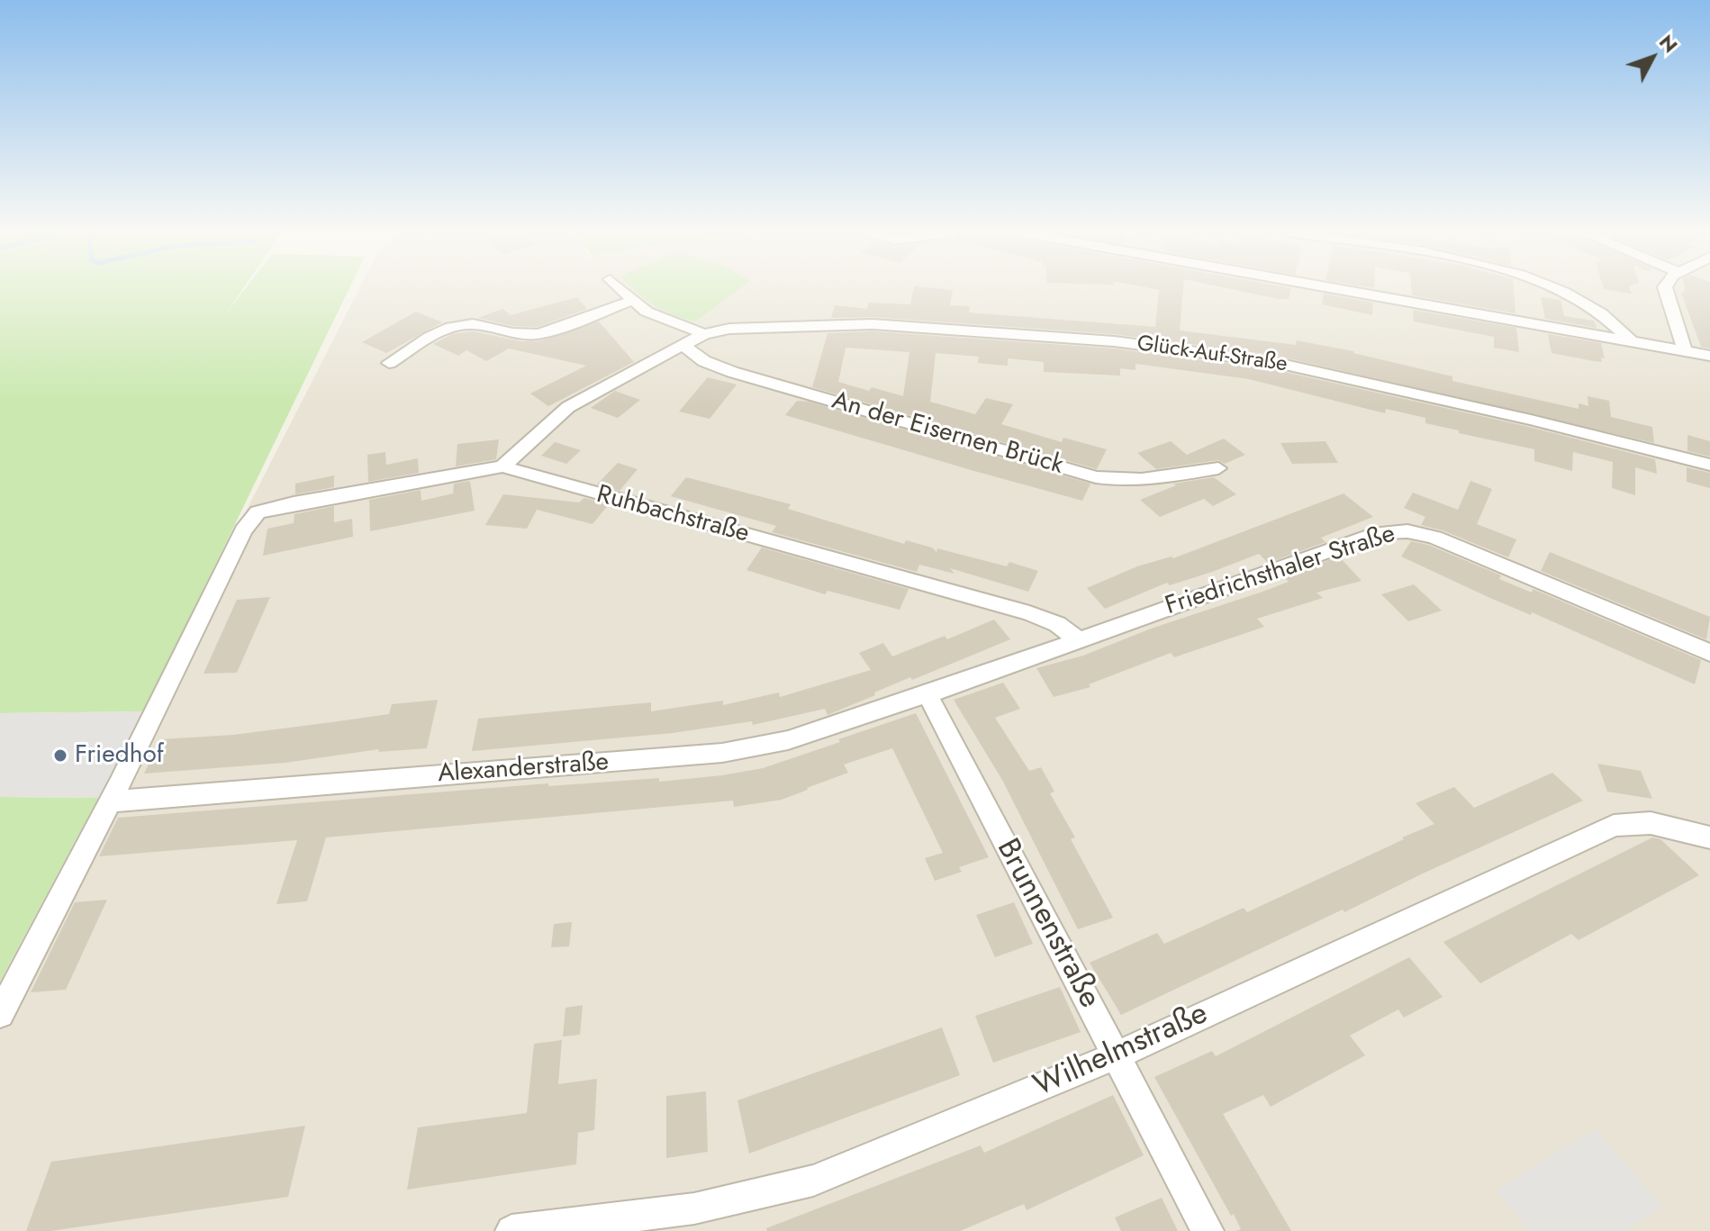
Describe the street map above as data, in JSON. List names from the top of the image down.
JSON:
{
  "streets": {
    "street": [
      "Glück-Auf-Straße",
      "An der Eisernen Brück",
      "Ruhbachstraße",
      "Friedrichsthaler Straße",
      "Alexanderstraße",
      "Brunnenstraße",
      "Wilhelmstraße"
    ]
  },
  "crossings": [
    ["Ruhbachstraße", "Friedrichsthaler Straße"],
    ["Ruhbachstraße", "Alexanderstraße"],
    ["Friedrichsthaler Straße", "Alexanderstraße"],
    ["Friedrichsthaler Straße", "Brunnenstraße"],
    ["Alexanderstraße", "Brunnenstraße"],
    ["Brunnenstraße", "Wilhelmstraße"]
  ],
  "places": ["Friedhof"],
  "north": "top right"
}
